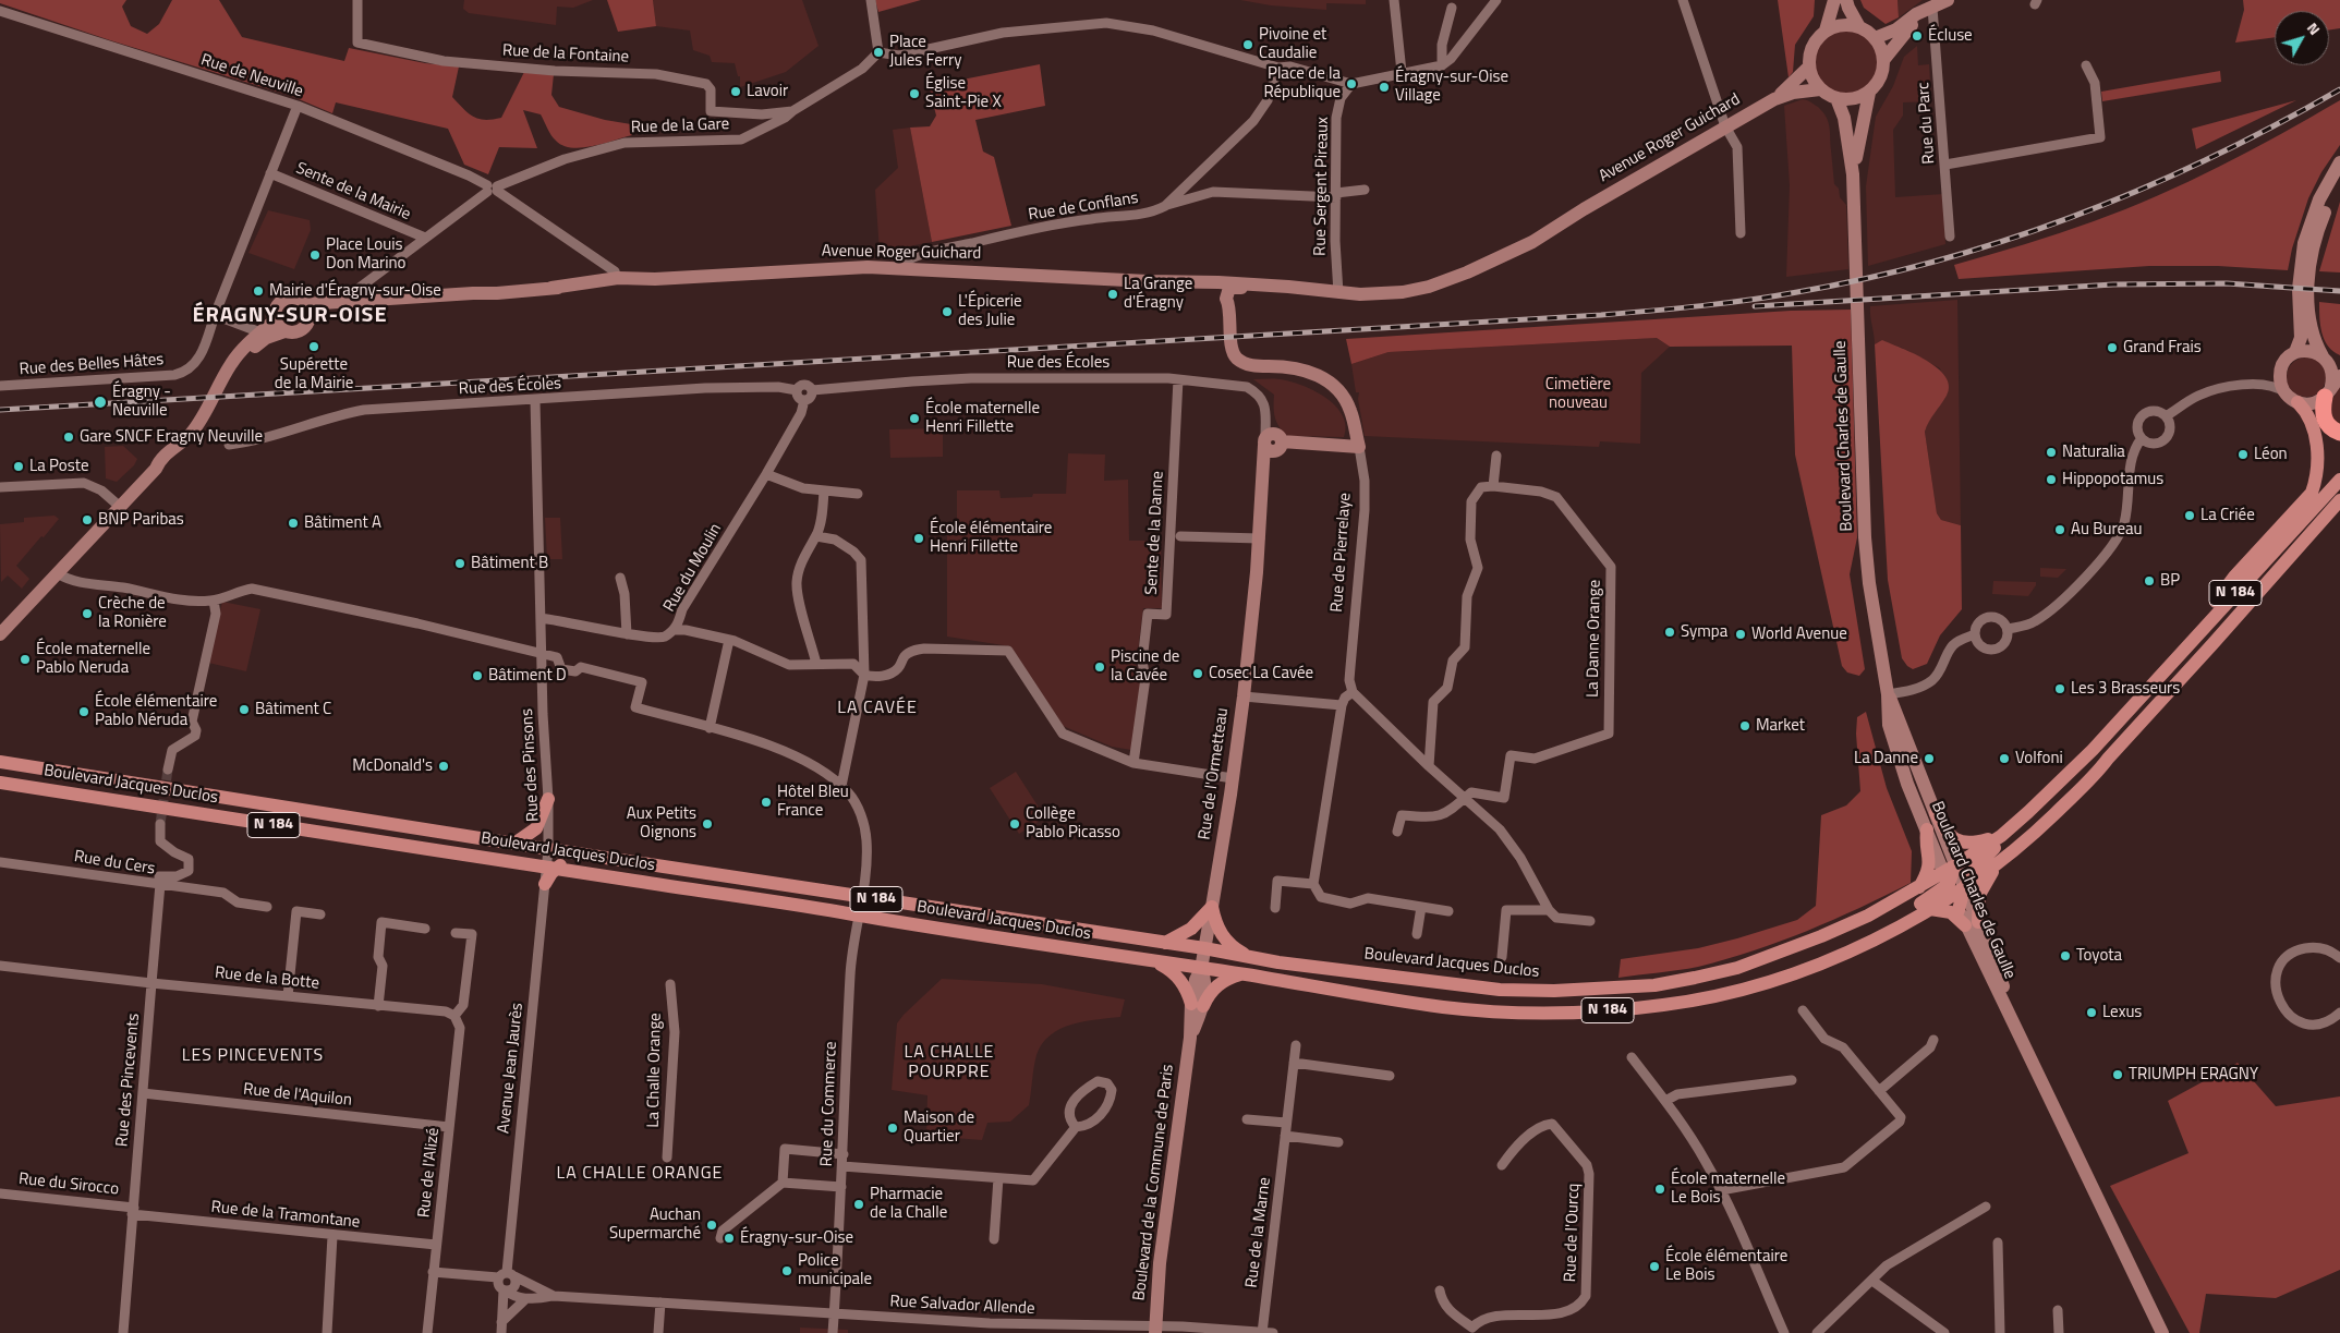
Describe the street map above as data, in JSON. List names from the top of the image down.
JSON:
{
  "streets": {
    "main road": [
      "Avenue Roger Guichard",
      "Boulevard Charles de Gaulle",
      "Rue de Pierrelaye",
      "N 184",
      "Rue de l'Ormetteau",
      "Boulevard Jacques Duclos",
      "Boulevard de la Commune de Paris"
    ],
    "street": [
      "Rue de la Fontaine",
      "Rue de Neuville",
      "Rue du Parc",
      "Rue de la Gare",
      "Rue Sergent Pireaux",
      "Sente de la Mairie",
      "Rue de Conflans",
      "Rue des Écoles",
      "Rue des Belles Hâtes",
      "Sente de la Danne",
      "Rue du Moulin",
      "La Danne Orange",
      "Rue des Pinsons",
      "Rue du Cers",
      "Rue de la Botte",
      "Avenue Jean Jaurès",
      "La Challe Orange",
      "Rue des Pincevents",
      "Rue de l'Aquilon",
      "Rue du Commerce",
      "Rue de l'Alizé",
      "Rue du Sirocco",
      "Rue de la Tramontane",
      "Rue de la Marne",
      "Rue de l'Ourcq",
      "Rue Salvador Allende"
    ]
  },
  "crossings": [
    ["Rue de la Fontaine", "Rue de la Gare"],
    ["Rue de Neuville", "Rue de la Gare"],
    ["Rue de Neuville", "Avenue Roger Guichard"],
    ["Rue de Neuville", "Rue des Belles Hâtes"],
    ["Rue de la Gare", "Avenue Roger Guichard"],
    ["Rue de la Gare", "Sente de la Mairie"],
    ["Avenue Roger Guichard", "Rue Sergent Pireaux"],
    ["Avenue Roger Guichard", "Rue de Conflans"],
    ["Avenue Roger Guichard", "Boulevard Charles de Gaulle"],
    ["Avenue Roger Guichard", "Rue de Pierrelaye"],
    ["Sente de la Mairie", "Rue des Belles Hâtes"],
    ["Rue des Écoles", "Sente de la Danne"],
    ["Rue des Écoles", "Rue du Moulin"],
    ["Rue des Écoles", "Rue des Pinsons"],
    ["Rue des Écoles", "Rue de l'Ormetteau"],
    ["Boulevard Charles de Gaulle", "N 184"],
    ["Boulevard Charles de Gaulle", "Boulevard Jacques Duclos"],
    ["Sente de la Danne", "Rue de l'Ormetteau"],
    ["Rue du Moulin", "Rue des Pinsons"],
    ["N 184", "Rue des Pinsons"],
    ["N 184", "Rue de l'Ormetteau"],
    ["N 184", "Boulevard Jacques Duclos"],
    ["N 184", "Boulevard de la Commune de Paris"],
    ["Rue des Pinsons", "Boulevard Jacques Duclos"],
    ["Rue de l'Ormetteau", "Boulevard Jacques Duclos"],
    ["Rue de l'Ormetteau", "Boulevard de la Commune de Paris"],
    ["Boulevard Jacques Duclos", "Boulevard de la Commune de Paris"],
    ["Rue du Cers", "Rue de la Botte"],
    ["Rue du Cers", "Rue des Pincevents"],
    ["Rue de la Botte", "Rue des Pincevents"],
    ["Rue de la Botte", "Rue de l'Alizé"],
    ["Avenue Jean Jaurès", "Rue Salvador Allende"],
    ["Rue des Pincevents", "Rue de l'Aquilon"],
    ["Rue des Pincevents", "Rue du Sirocco"],
    ["Rue des Pincevents", "Rue de la Tramontane"],
    ["Rue de l'Aquilon", "Rue de l'Alizé"],
    ["Rue de l'Alizé", "Rue de la Tramontane"],
    ["Boulevard de la Commune de Paris", "Rue Salvador Allende"],
    ["Rue du Sirocco", "Rue de la Tramontane"],
    ["Rue de la Marne", "Rue Salvador Allende"]
  ],
  "districts": [
    "ÉRAGNY-SUR-OISE",
    "LA CAVÉE",
    "LA CHALLE POURPRE",
    "LES PINCEVENTS",
    "LA CHALLE ORANGE"
  ],
  "parks": ["Cimetière nouveau"],
  "places": [
    "Écluse",
    "Pivoine et Caudalie",
    "Place Jules Ferry",
    "Place de la République",
    "Éragny-sur-Oise Village",
    "Lavoir",
    "Église Saint-Pie X",
    "Place Louis Don Marino",
    "Mairie d'Éragny-sur-Oise",
    "La Grange d'Éragny",
    "L'Épicerie des Julie",
    "Supérette de la Mairie",
    "Grand Frais",
    "Éragny - Neuville",
    "École maternelle Henri Fillette",
    "Gare SNCF Eragny Neuville",
    "Naturalia",
    "Léon",
    "La Poste",
    "Hippopotamus",
    "La Criée",
    "BNP Paribas",
    "Bâtiment A",
    "Au Bureau",
    "École élémentaire Henri Fillette",
    "Bâtiment B",
    "BP",
    "Crèche de la Ronière",
    "Sympa",
    "World Avenue",
    "École maternelle Pablo Neruda",
    "Piscine de la Cavée",
    "Cosec La Cavée",
    "Bâtiment D",
    "Les 3 Brasseurs",
    "Bâtiment C",
    "École élémentaire Pablo Néruda",
    "Market",
    "La Danne",
    "Volfoni",
    "McDonald's",
    "Hôtel Bleu France",
    "Aux Petits Oignons",
    "Collège Pablo Picasso",
    "Toyota",
    "Lexus",
    "TRIUMPH ERAGNY",
    "Maison de Quartier",
    "École maternelle Le Bois",
    "Pharmacie de la Challe",
    "Auchan Supermarché",
    "Éragny-sur-Oise",
    "École élémentaire Le Bois",
    "Police municipale"
  ],
  "north": "top right"
}
